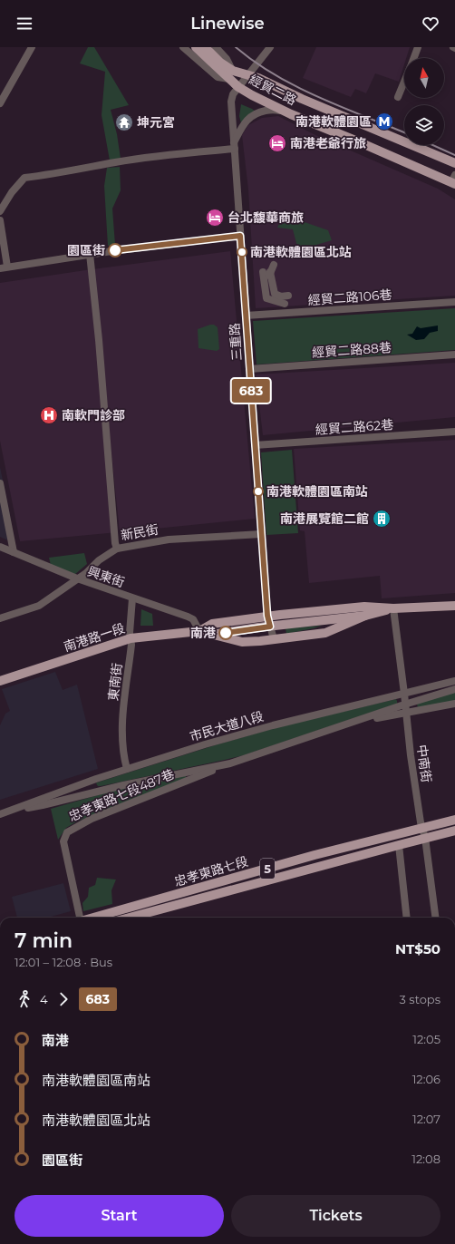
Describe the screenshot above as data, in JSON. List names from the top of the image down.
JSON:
{
  "streets": {
    "main road": [
      "經貿二路",
      "南港路一段",
      "5",
      "忠孝東路七段"
    ],
    "street": [
      "經貿二路106巷",
      "三重路",
      "經貿二路88巷",
      "經貿二路62巷",
      "新民街",
      "興東街",
      "東南街",
      "市民大道八段",
      "中南街",
      "忠孝東路七段487巷"
    ]
  },
  "crossings": [
    ["經貿二路", "三重路"],
    ["經貿二路106巷", "三重路"],
    ["三重路", "經貿二路88巷"],
    ["三重路", "經貿二路62巷"],
    ["三重路", "新民街"],
    ["三重路", "南港路一段"],
    ["新民街", "興東街"],
    ["興東街", "南港路一段"],
    ["興東街", "東南街"],
    ["南港路一段", "東南街"],
    ["南港路一段", "中南街"],
    ["東南街", "市民大道八段"],
    ["市民大道八段", "中南街"],
    ["市民大道八段", "忠孝東路七段487巷"],
    ["中南街", "忠孝東路七段"]
  ],
  "places": {
    "metro station": ["南港軟體園區"],
    "temple": ["坤元宮"],
    "hotel": ["南港老爺行旅", "台北馥華商旅"],
    "other": [
      "園區街",
      "南港軟體園區北站",
      "南港軟體園區南站",
      "南港"
    ],
    "hospital": ["南軟門診部"],
    "building": ["南港展覽館二館"]
  },
  "lines": ["bus line 683"],
  "north": "top",
  "page": {
    "header": "Linewise",
    "on_map": "683",
    "heading": ["7 min", "12:01 – 12:08 · Bus", "NT$50"],
    "legs": ["4", "683", "3 stops"],
    "list": [
      {
        "name": "南港",
        "value": "12:05"
      },
      {
        "name": "南港軟體園區南站",
        "value": "12:06"
      },
      {
        "name": "南港軟體園區北站",
        "value": "12:07"
      },
      {
        "name": "園區街",
        "value": "12:08"
      }
    ],
    "buttons": ["Start", "Tickets"]
  }
}
